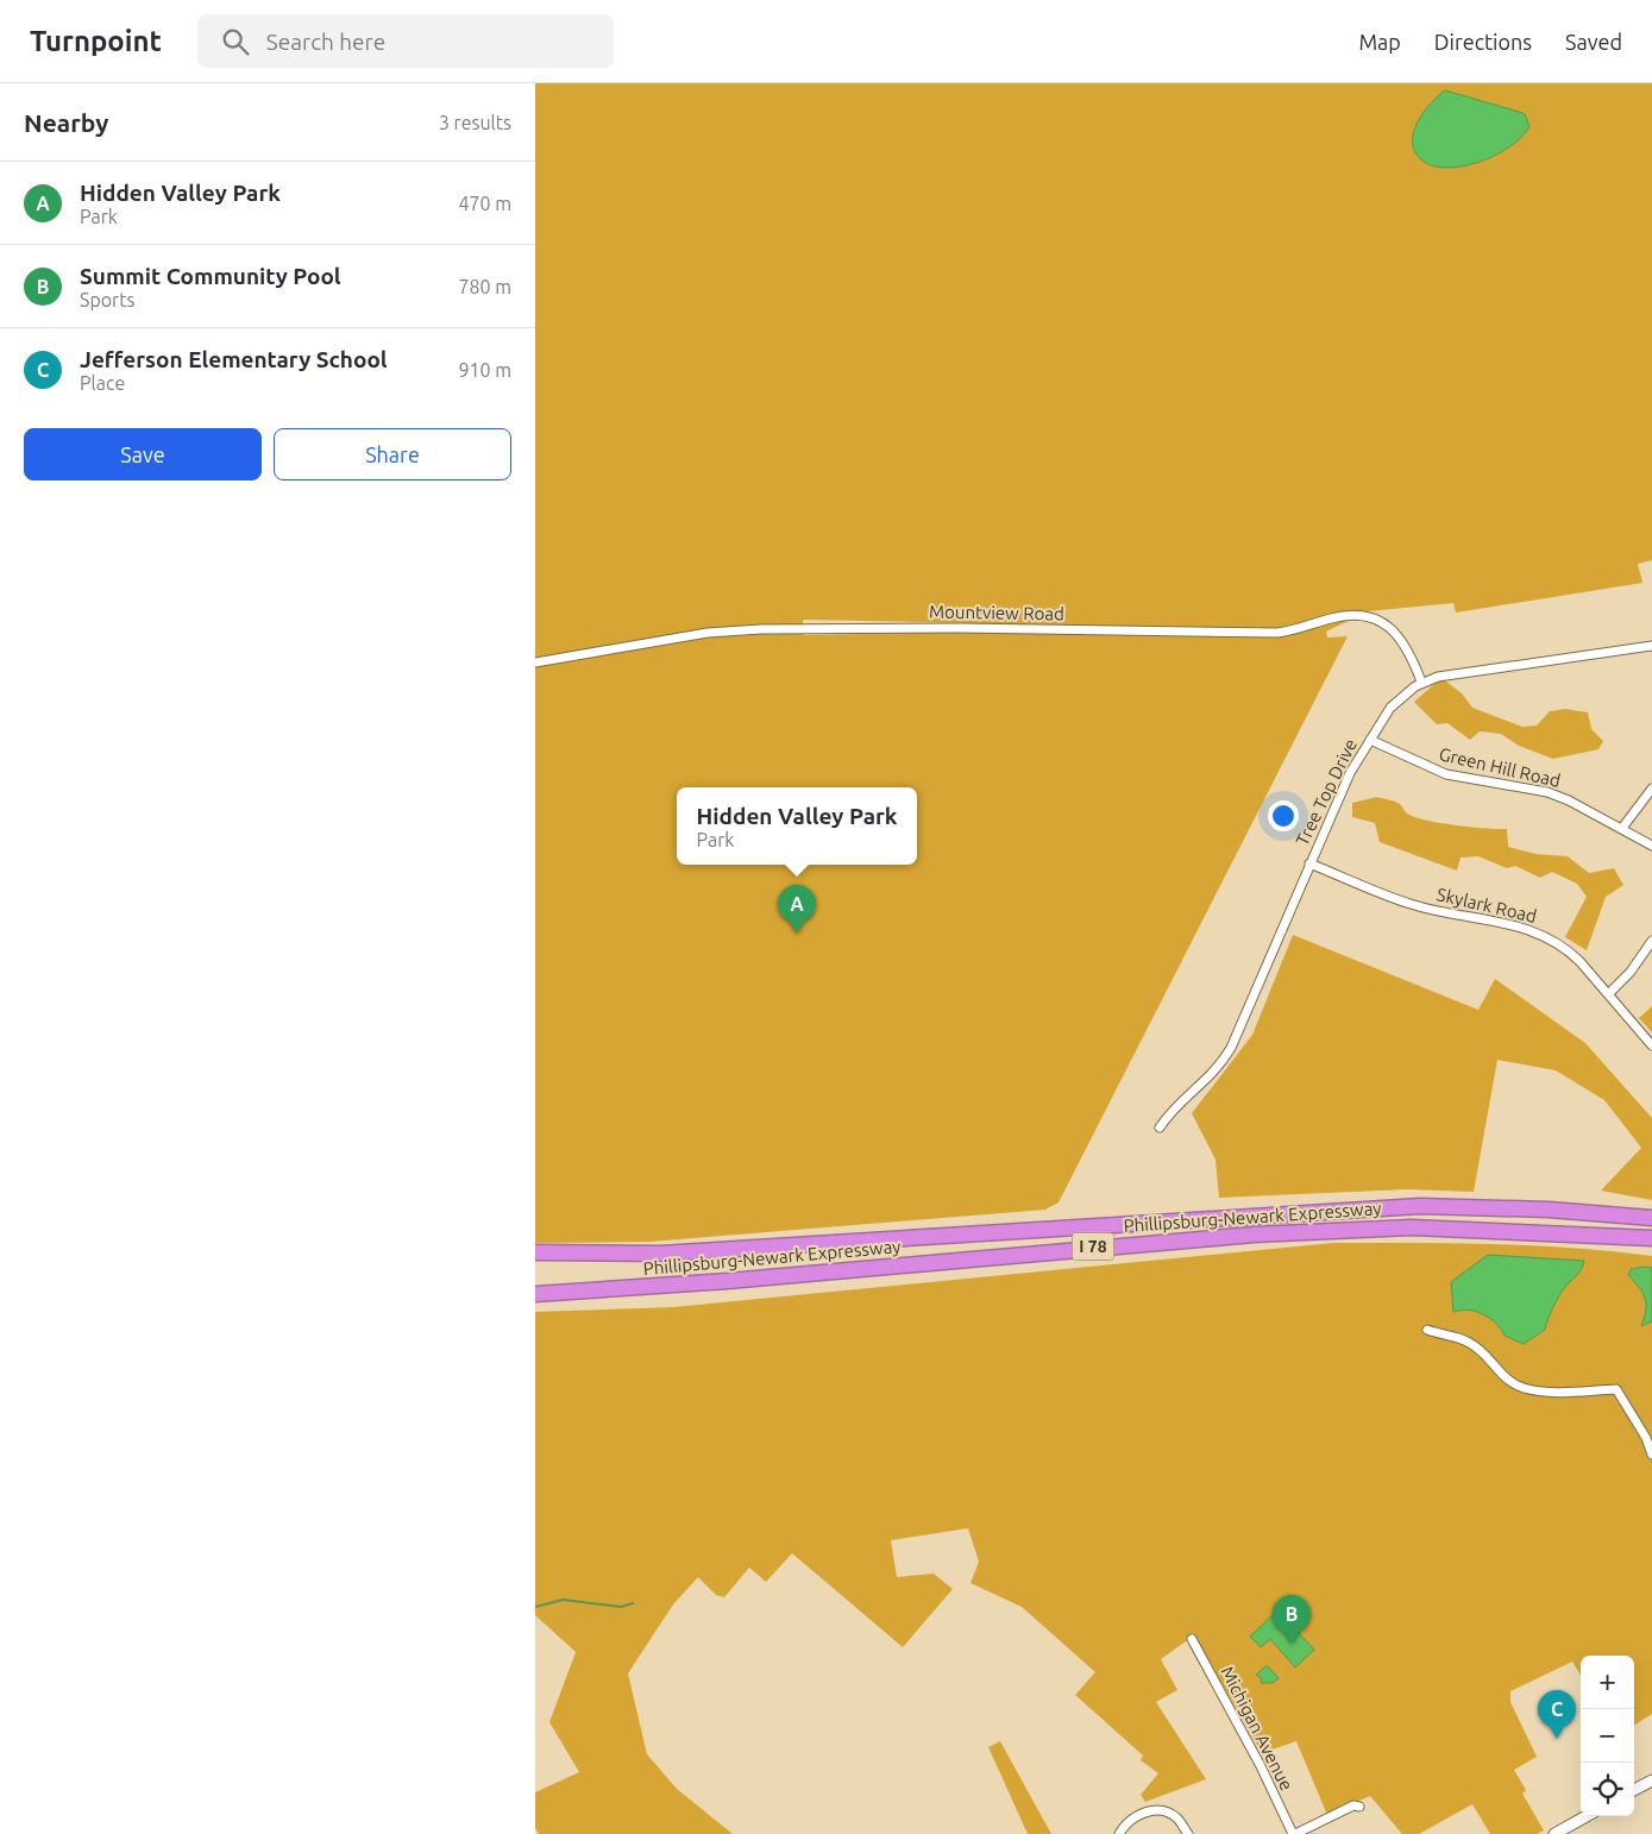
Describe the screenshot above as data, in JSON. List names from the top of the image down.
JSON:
{
  "streets": {
    "highway": ["Phillipsburg-Newark Expressway", "I 78"],
    "street": [
      "Mountview Road",
      "Green Hill Road",
      "Tree Top Drive",
      "Skylark Road",
      "Michigan Avenue"
    ]
  },
  "crossings": [
    ["Mountview Road", "Tree Top Drive"],
    ["Green Hill Road", "Tree Top Drive"],
    ["Tree Top Drive", "Skylark Road"]
  ],
  "page": {
    "header": "Turnpoint",
    "search": "Search here",
    "nav": ["Map", "Directions", "Saved"],
    "heading": ["Nearby", "3 results"],
    "list": [
      {
        "mark": "A",
        "name": "Hidden Valley Park",
        "note": "Park",
        "value": "470 m"
      },
      {
        "mark": "B",
        "name": "Summit Community Pool",
        "note": "Sports",
        "value": "780 m"
      },
      {
        "mark": "C",
        "name": "Jefferson Elementary School",
        "note": "Place",
        "value": "910 m"
      }
    ],
    "buttons": ["Save", "Share"],
    "popup": ["Hidden Valley Park", "Park"],
    "pins": ["A", "B", "C"],
    "map_buttons": ["+", "−"]
  }
}
